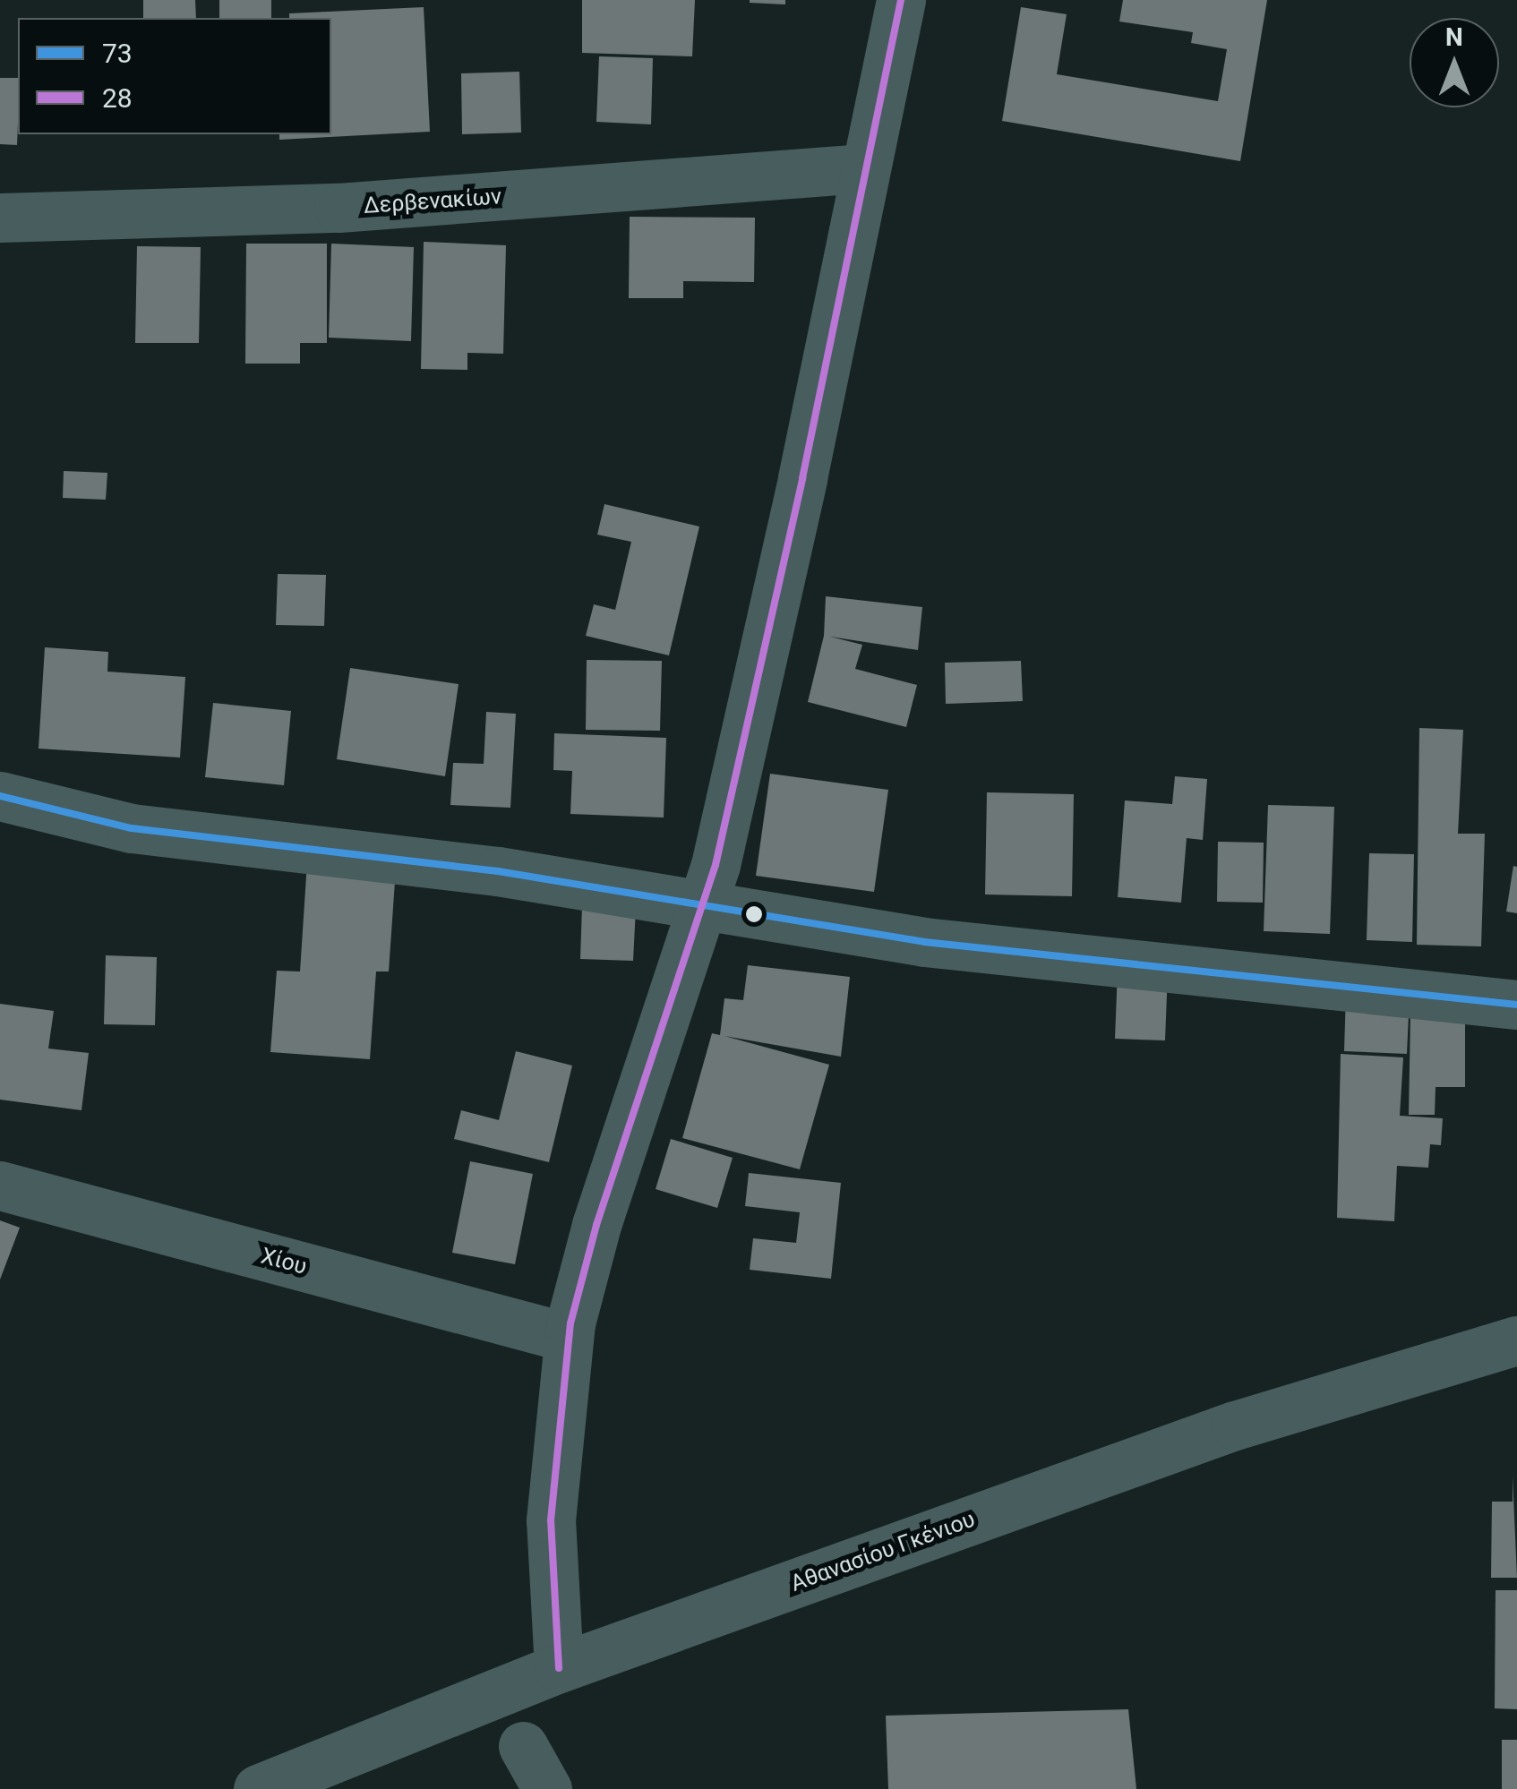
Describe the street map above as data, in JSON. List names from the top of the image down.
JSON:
{
  "streets": {
    "street": ["Δερβενακίων", "Χίου", "Αθανασίου Γκένιου"]
  },
  "lines": ["transit line 28", "transit line 73"],
  "legend": ["73", "28"],
  "north": "top"
}
